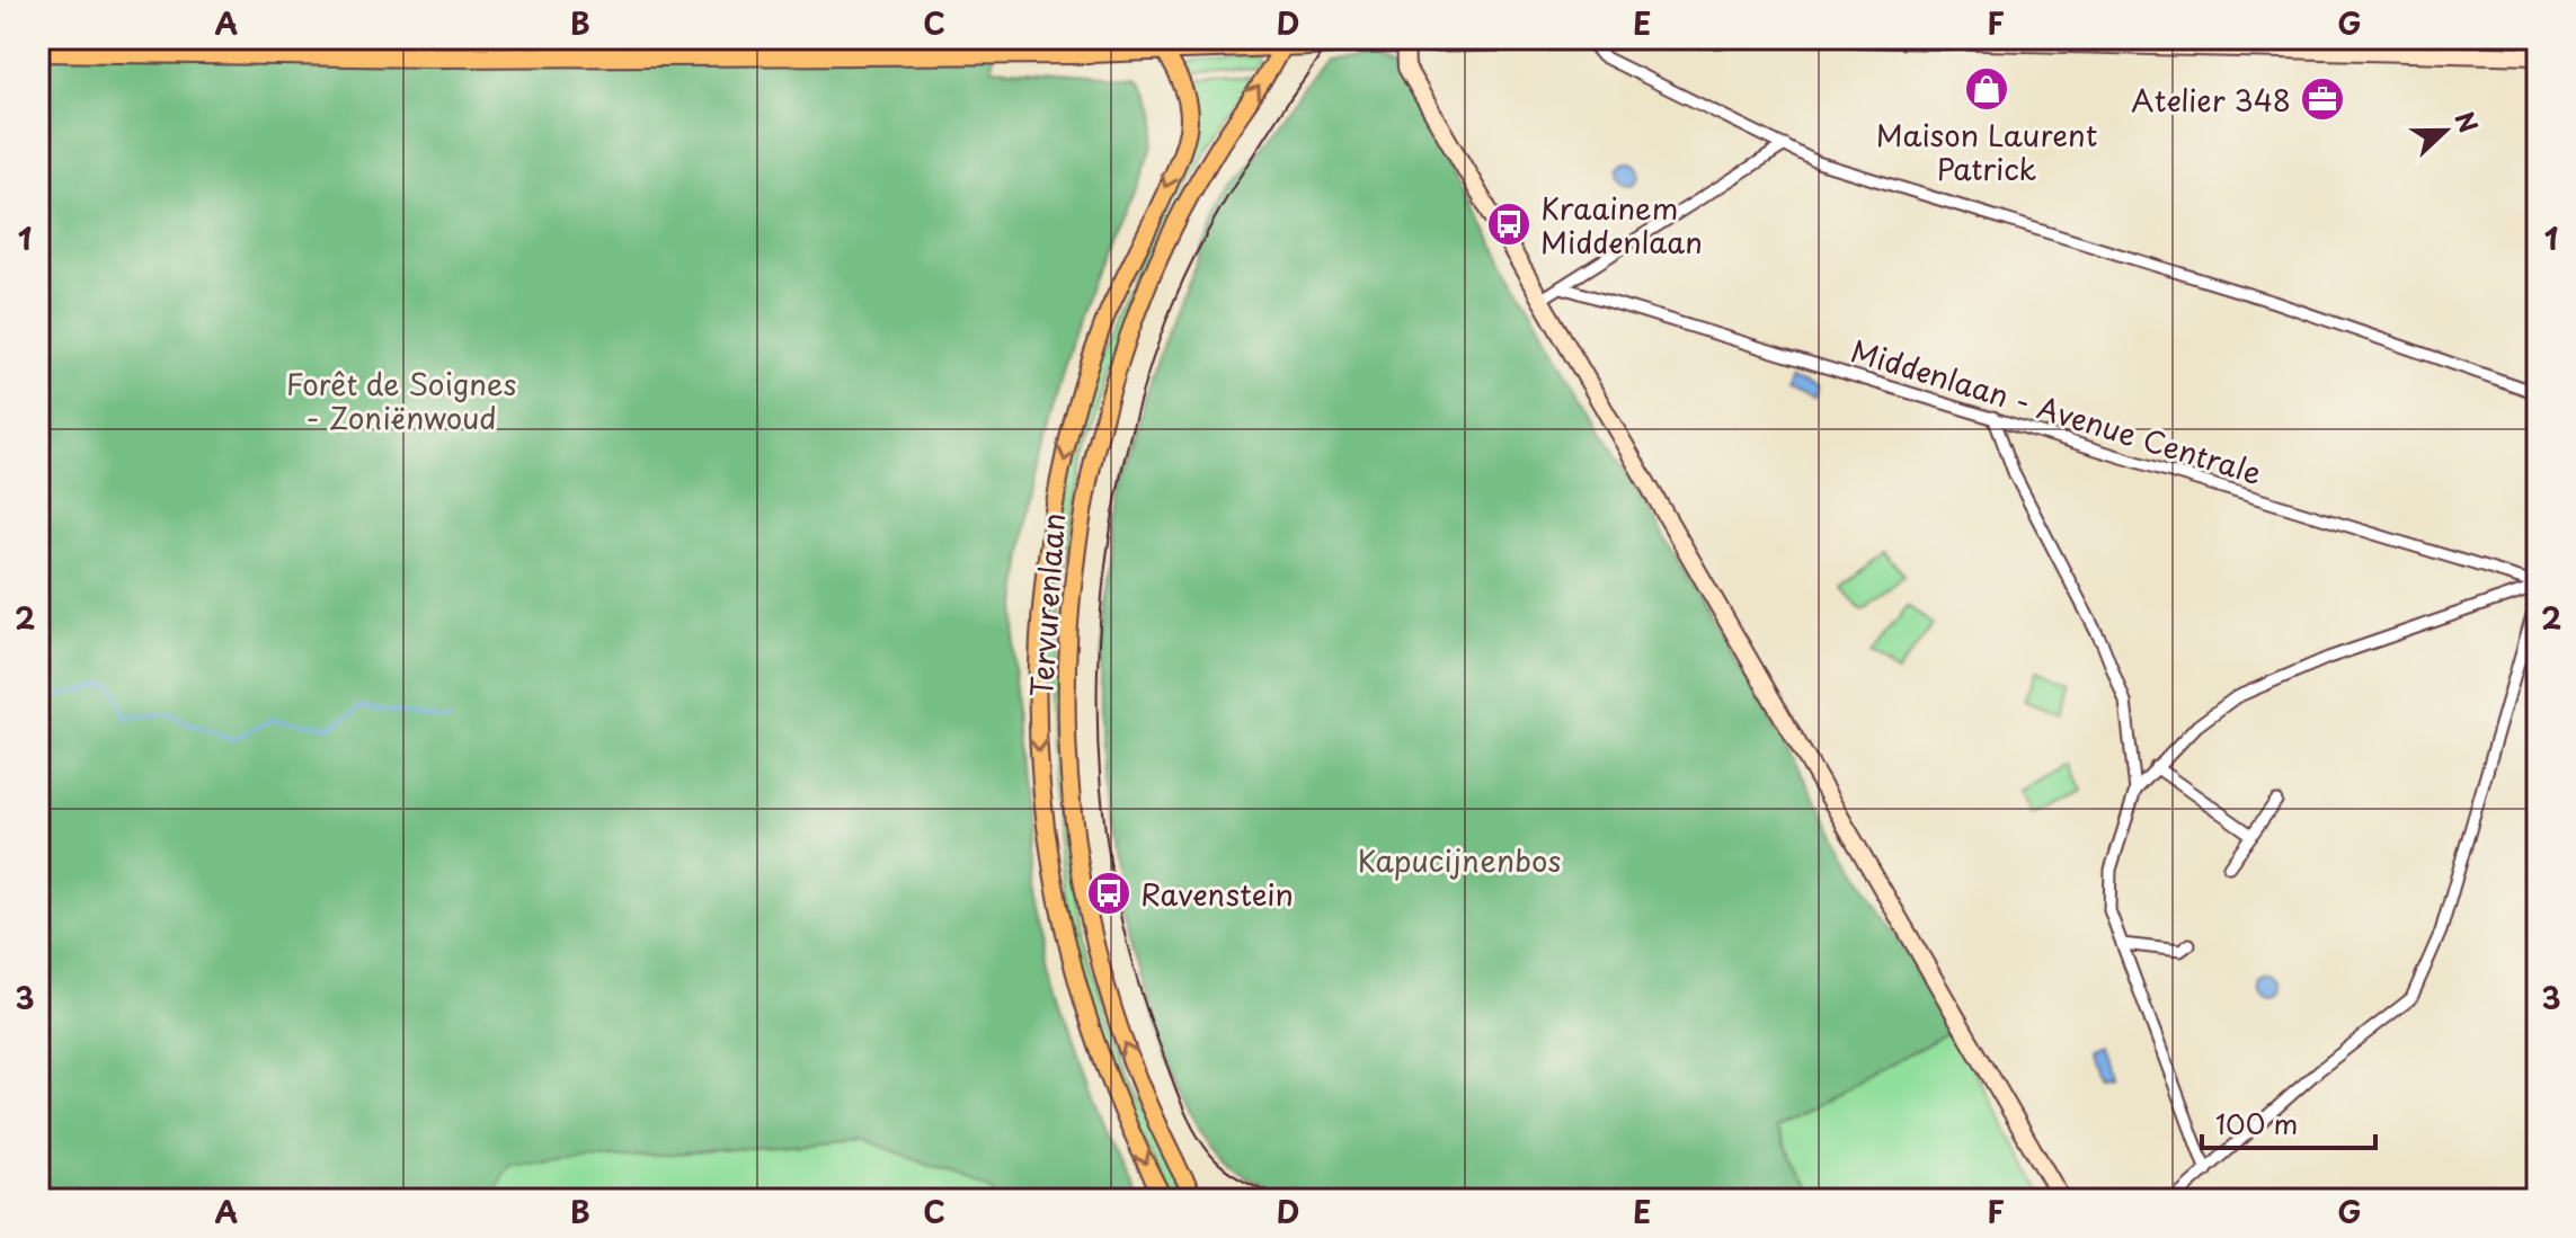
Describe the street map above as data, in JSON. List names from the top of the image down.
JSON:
{
  "streets": {
    "main road": ["Tervurenlaan"],
    "street": ["Middenlaan - Avenue Centrale"]
  },
  "parks": ["Forêt de Soignes - Zoniënwoud", "Kapucijnenbos"],
  "places": {
    "shop": ["Maison Laurent Patrick"],
    "office": ["Atelier 348"],
    "bus stop": ["Kraainem Middenlaan", "Ravenstein"]
  },
  "scale_bar": "100 m",
  "north": "right",
  "grid": {
    "columns": [
      "A",
      "B",
      "C",
      "D",
      "E",
      "F",
      "G"
    ],
    "rows": ["1", "2", "3"]
  }
}
